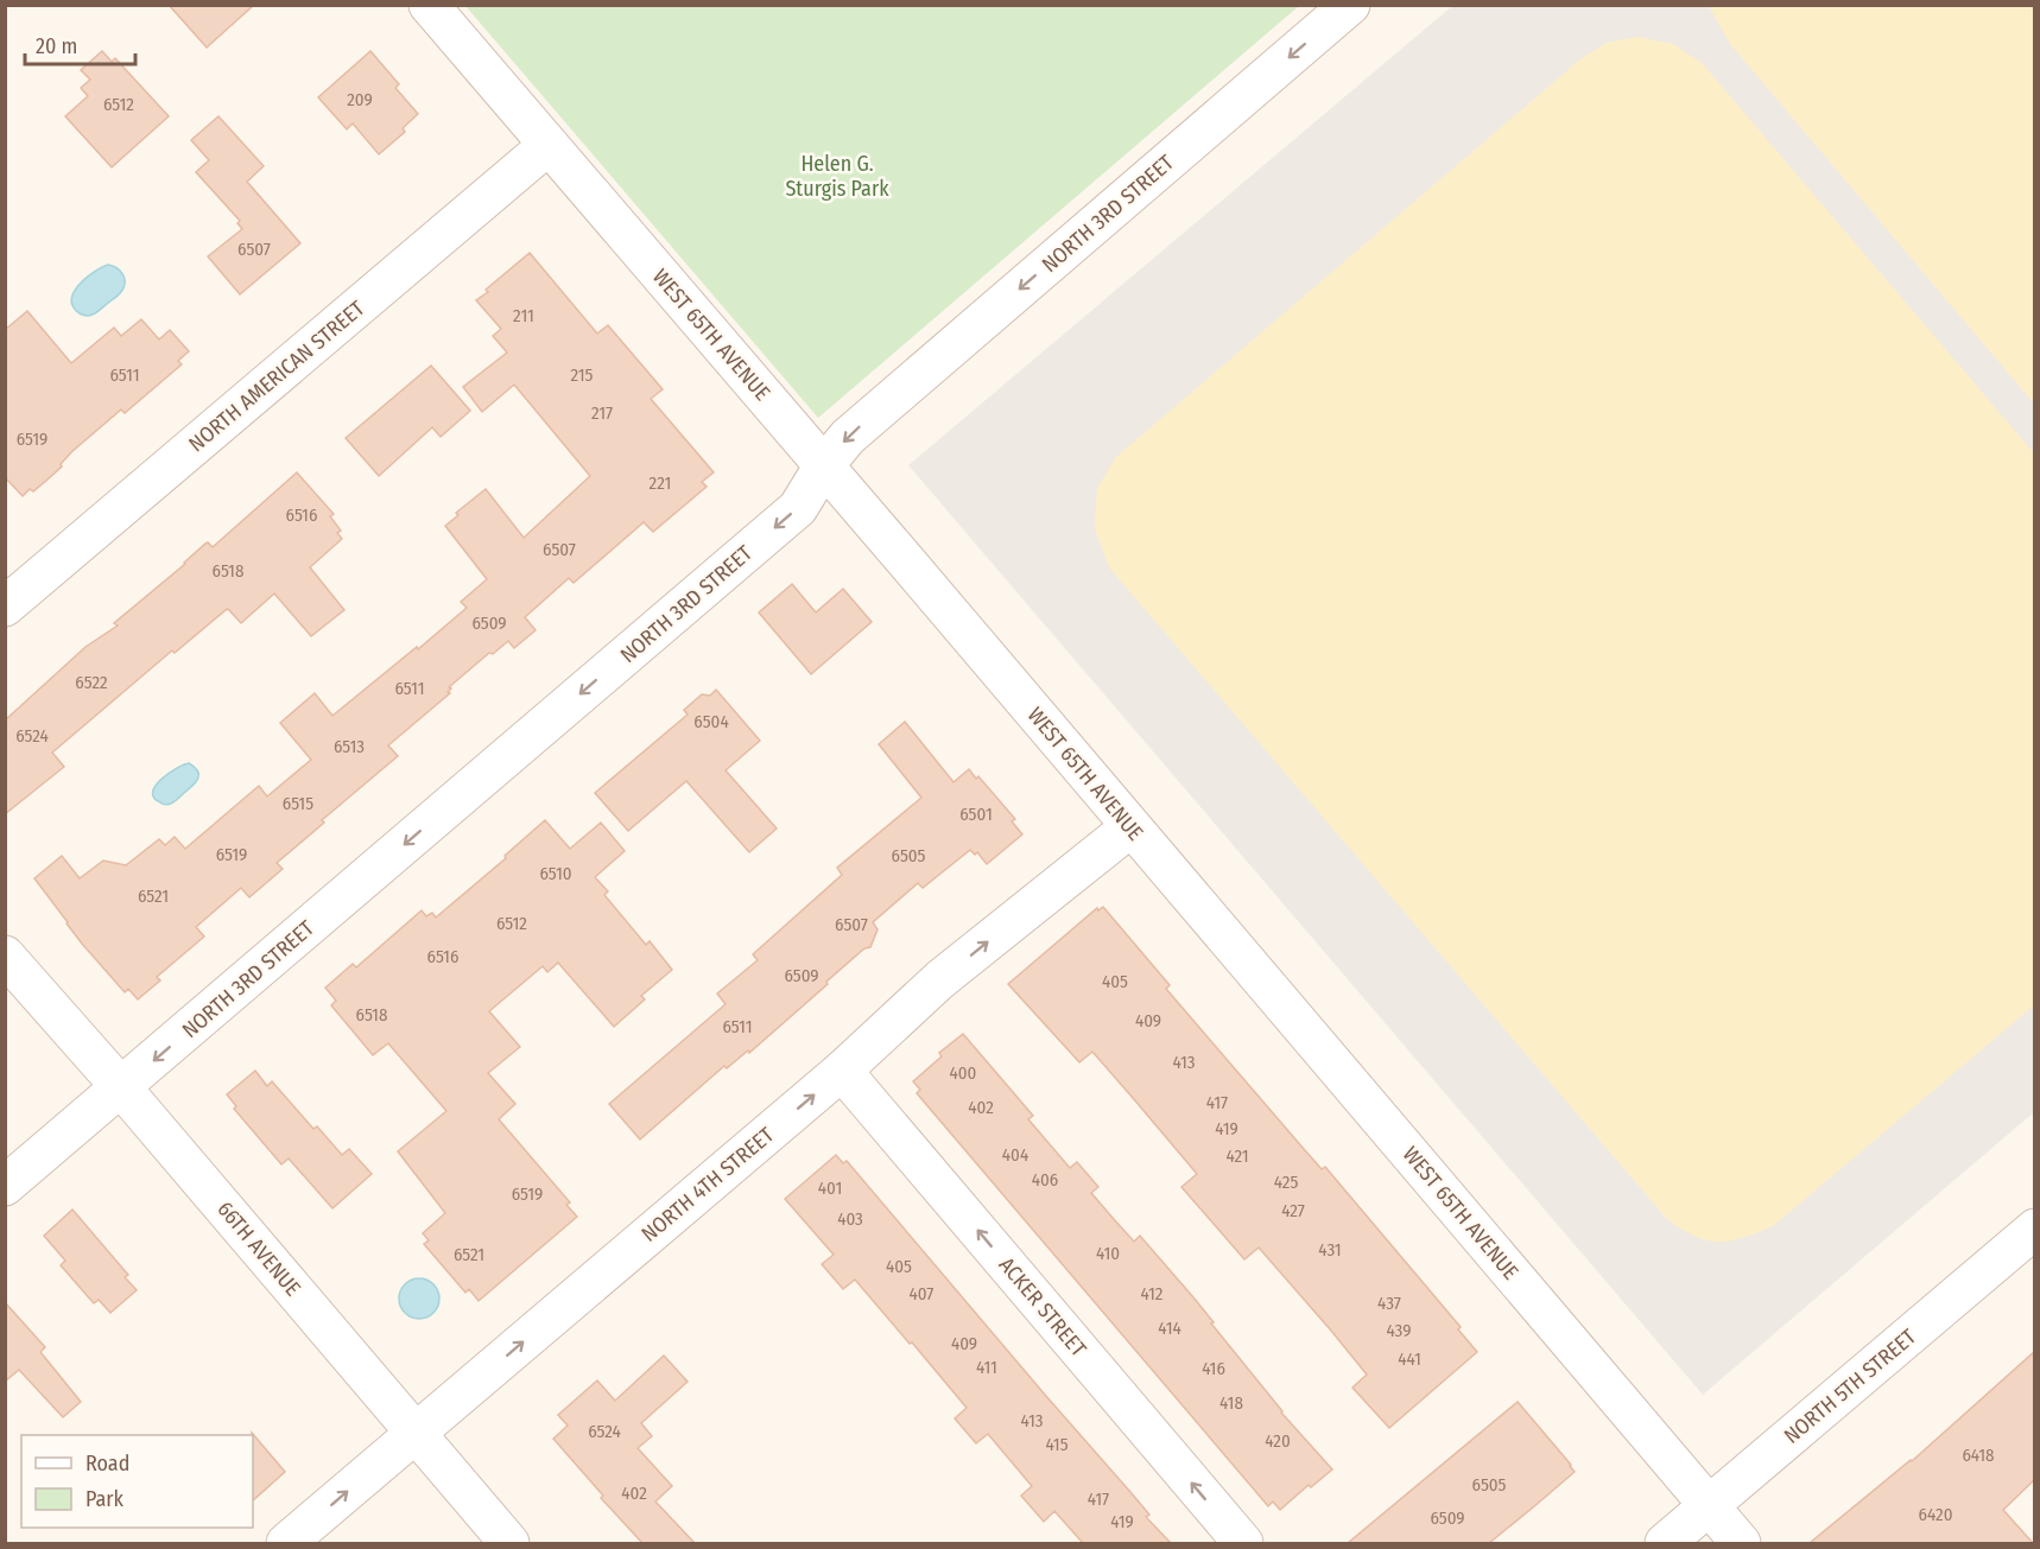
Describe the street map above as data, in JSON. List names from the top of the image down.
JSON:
{
  "streets": {
    "street": [
      "NORTH 3RD STREET",
      "WEST 65TH AVENUE",
      "NORTH AMERICAN STREET",
      "NORTH 4TH STREET",
      "66TH AVENUE",
      "ACKER STREET",
      "NORTH 5TH STREET"
    ]
  },
  "crossings": [
    ["NORTH 3RD STREET", "WEST 65TH AVENUE"],
    ["NORTH 3RD STREET", "66TH AVENUE"],
    ["WEST 65TH AVENUE", "NORTH AMERICAN STREET"],
    ["WEST 65TH AVENUE", "NORTH 4TH STREET"],
    ["WEST 65TH AVENUE", "NORTH 5TH STREET"],
    ["NORTH 4TH STREET", "66TH AVENUE"],
    ["NORTH 4TH STREET", "ACKER STREET"]
  ],
  "one_way": ["NORTH 3RD STREET", "NORTH 4TH STREET", "ACKER STREET"],
  "parks": ["Helen G. Sturgis Park"],
  "house_numbers": [
    "209",
    "6512",
    "6507",
    "211",
    "6511",
    "215",
    "217",
    "6519",
    "221",
    "6516",
    "6507",
    "6518",
    "6509",
    "6522",
    "6511",
    "6504",
    "6524",
    "6513",
    "6515",
    "6501",
    "6519",
    "6505",
    "6510",
    "6521",
    "6512",
    "6507",
    "6516",
    "6509",
    "405",
    "6518",
    "409",
    "6511",
    "413",
    "400",
    "417",
    "402",
    "419",
    "404",
    "421",
    "406",
    "425",
    "401",
    "6519",
    "427",
    "403",
    "431",
    "410",
    "6521",
    "405",
    "407",
    "412",
    "437",
    "414",
    "439",
    "409",
    "441",
    "411",
    "416",
    "418",
    "413",
    "6524",
    "420",
    "415",
    "6418",
    "6505",
    "402",
    "417",
    "6420",
    "6509",
    "419"
  ],
  "legend": ["Road", "Park"],
  "scale_bar": "20 m"
}
